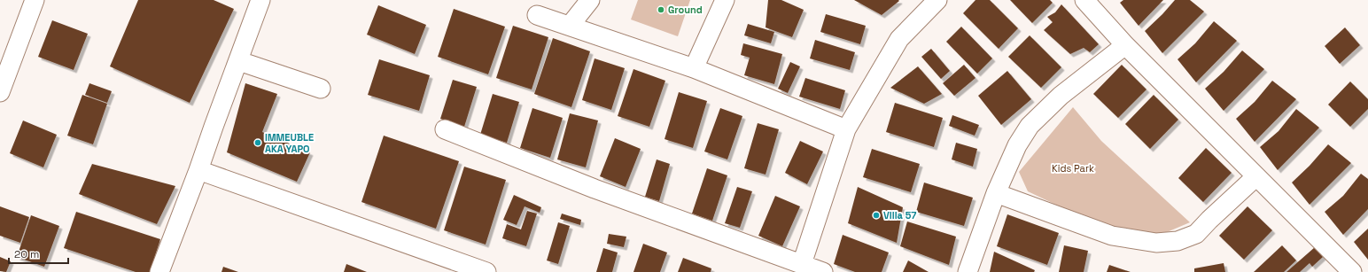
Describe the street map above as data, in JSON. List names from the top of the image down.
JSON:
{
  "parks": ["Kids Park"],
  "places": ["Ground", "IMMEUBLE AKA YAPO", "Villa 57"],
  "scale_bar": "20 m"
}
